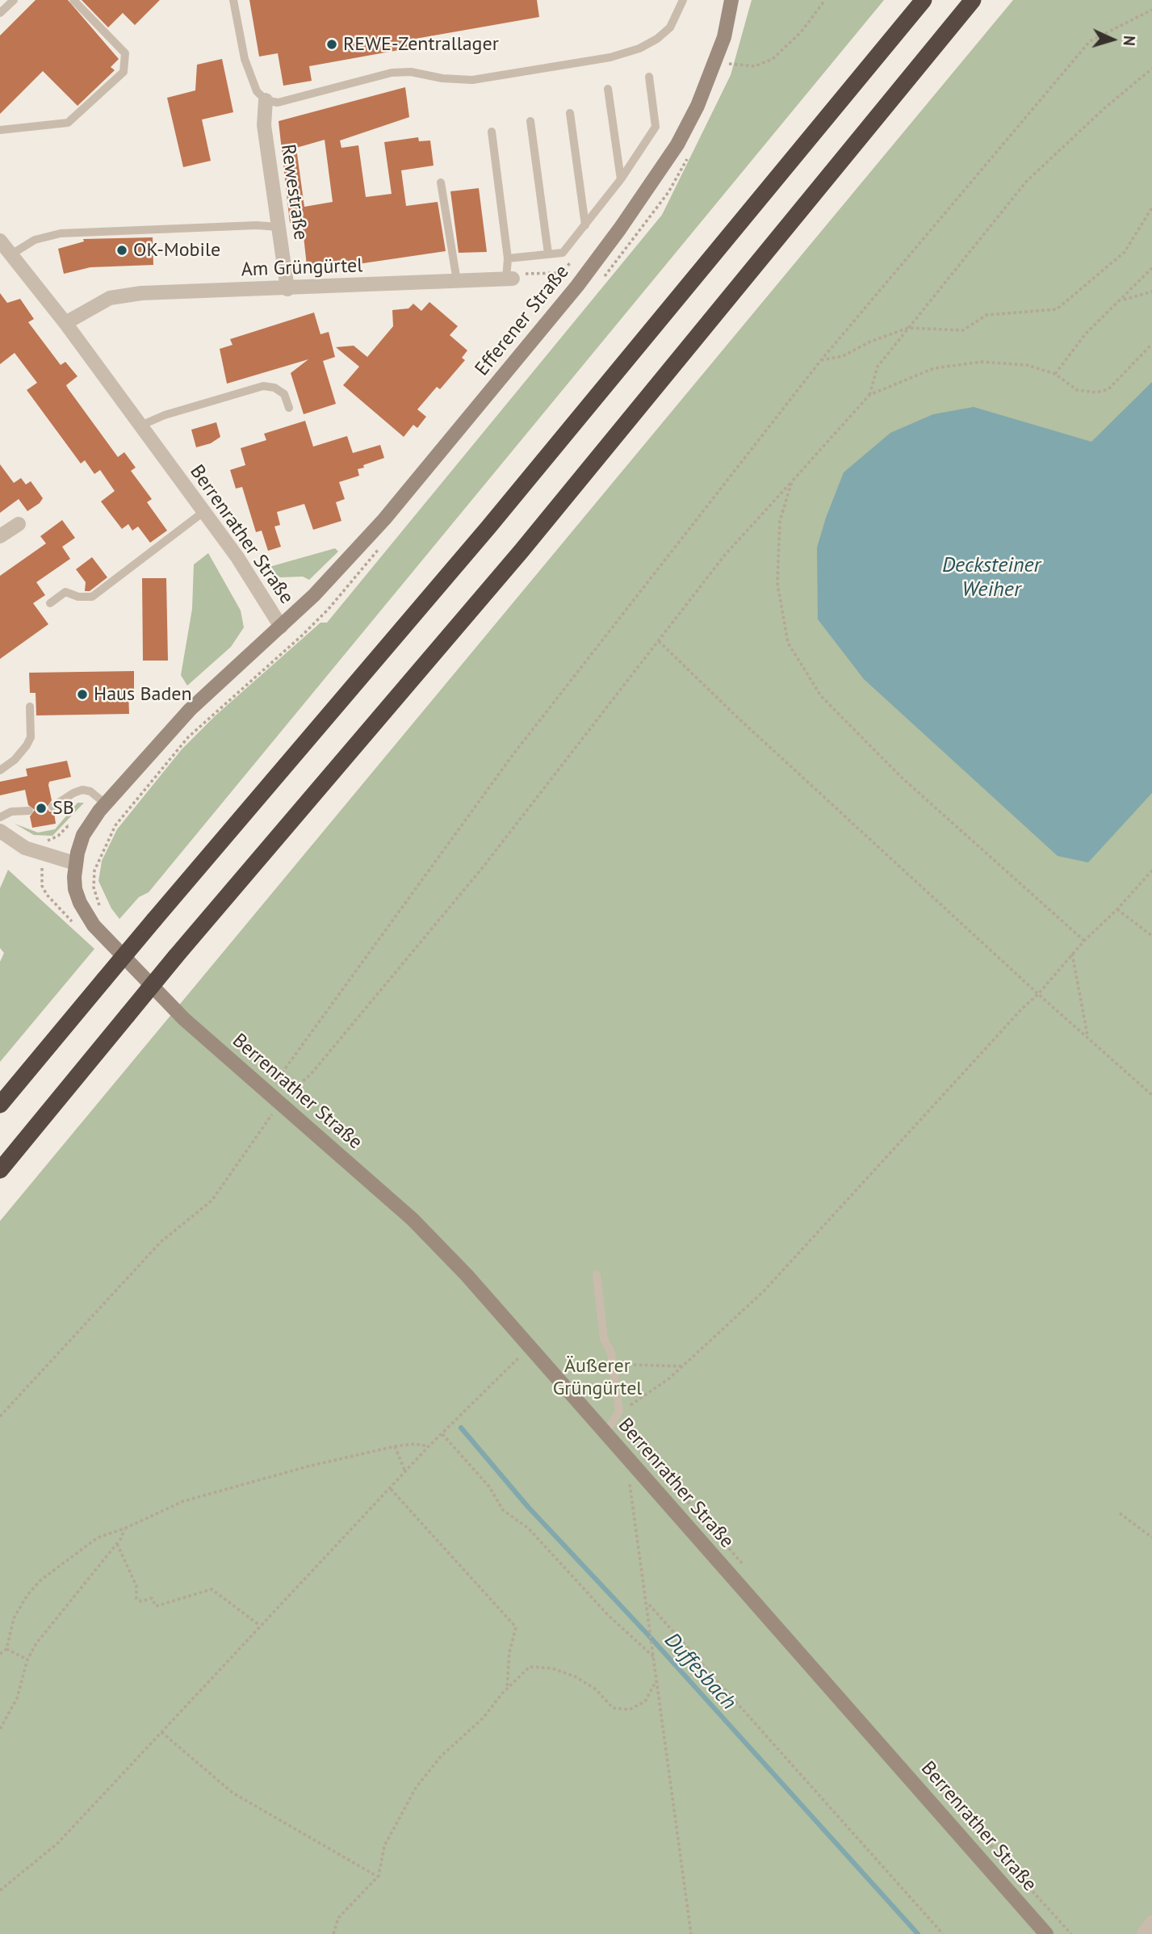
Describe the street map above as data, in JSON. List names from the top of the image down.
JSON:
{
  "streets": {
    "street": [
      "Rewestraße",
      "Am Grüngürtel",
      "Efferener Straße",
      "Berrenrather Straße"
    ]
  },
  "crossings": [
    ["Rewestraße", "Am Grüngürtel"],
    ["Am Grüngürtel", "Berrenrather Straße"],
    ["Efferener Straße", "Berrenrather Straße"]
  ],
  "water": ["Decksteiner Weiher", "Duffesbach"],
  "parks": ["Äußerer Grüngürtel"],
  "places": [
    "REWE-Zentrallager",
    "OK-Mobile",
    "Haus Baden",
    "SB"
  ],
  "north": "right"
}
